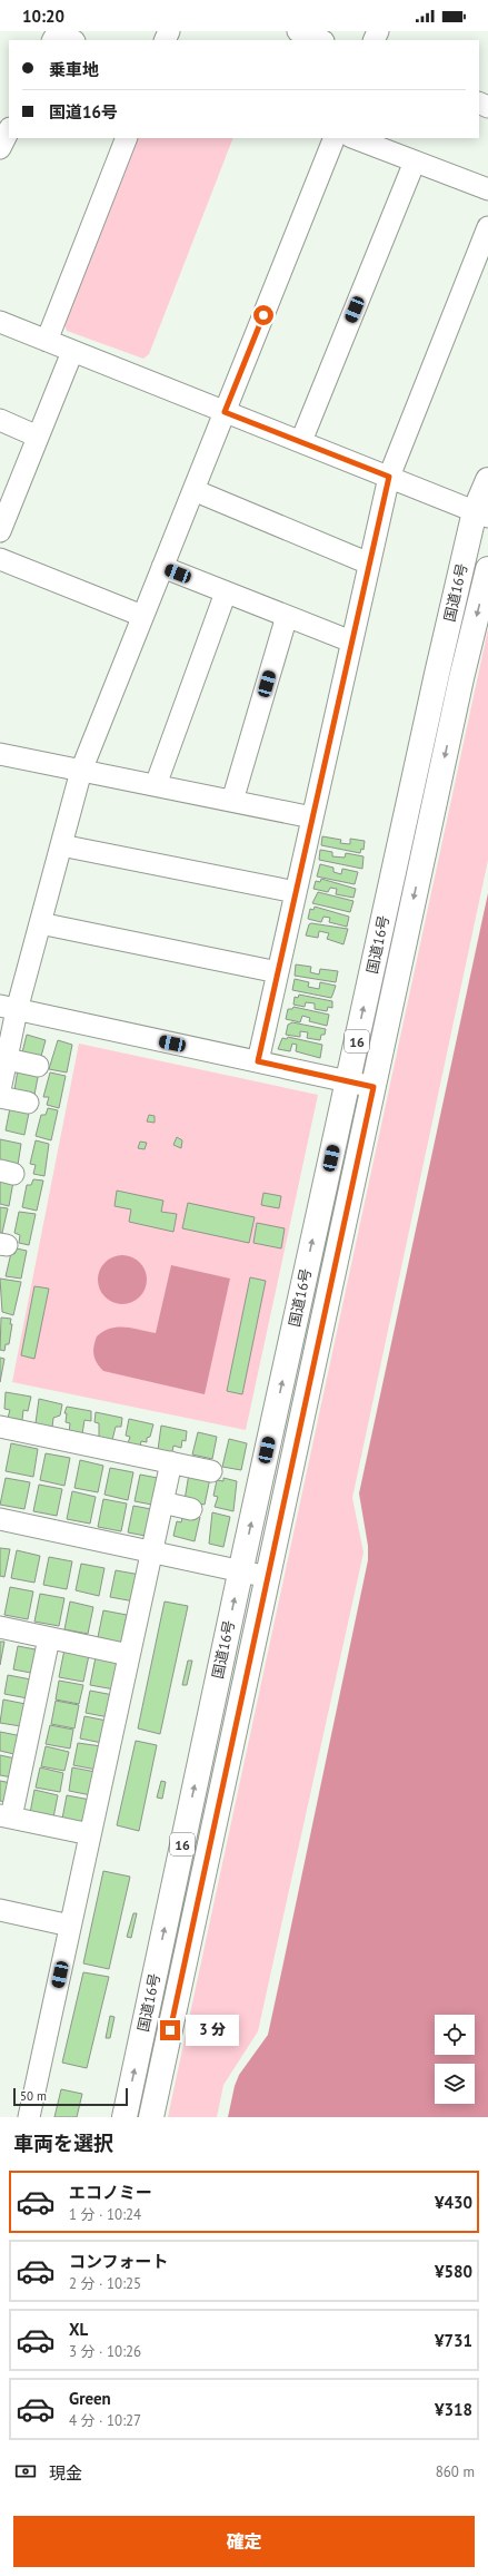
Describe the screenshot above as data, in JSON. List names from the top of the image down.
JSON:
{
  "streets": {
    "highway": ["国道16号", "16"]
  },
  "scale_bar": "50 m",
  "page": {
    "status": "10:20",
    "banner": ["乗車地", "国道16号"],
    "bubble": "3 分",
    "scale": "50 m",
    "heading": "車両を選択",
    "list": [
      {
        "name": "エコノミー",
        "note": "1 分 · 10:24",
        "value": "¥430"
      },
      {
        "name": "コンフォート",
        "note": "2 分 · 10:25",
        "value": "¥580"
      },
      {
        "name": "XL",
        "note": "3 分 · 10:26",
        "value": "¥731"
      },
      {
        "name": "Green",
        "note": "4 分 · 10:27",
        "value": "¥318"
      }
    ],
    "pay": ["現金", "860 m"],
    "buttons": "確定"
  }
}
